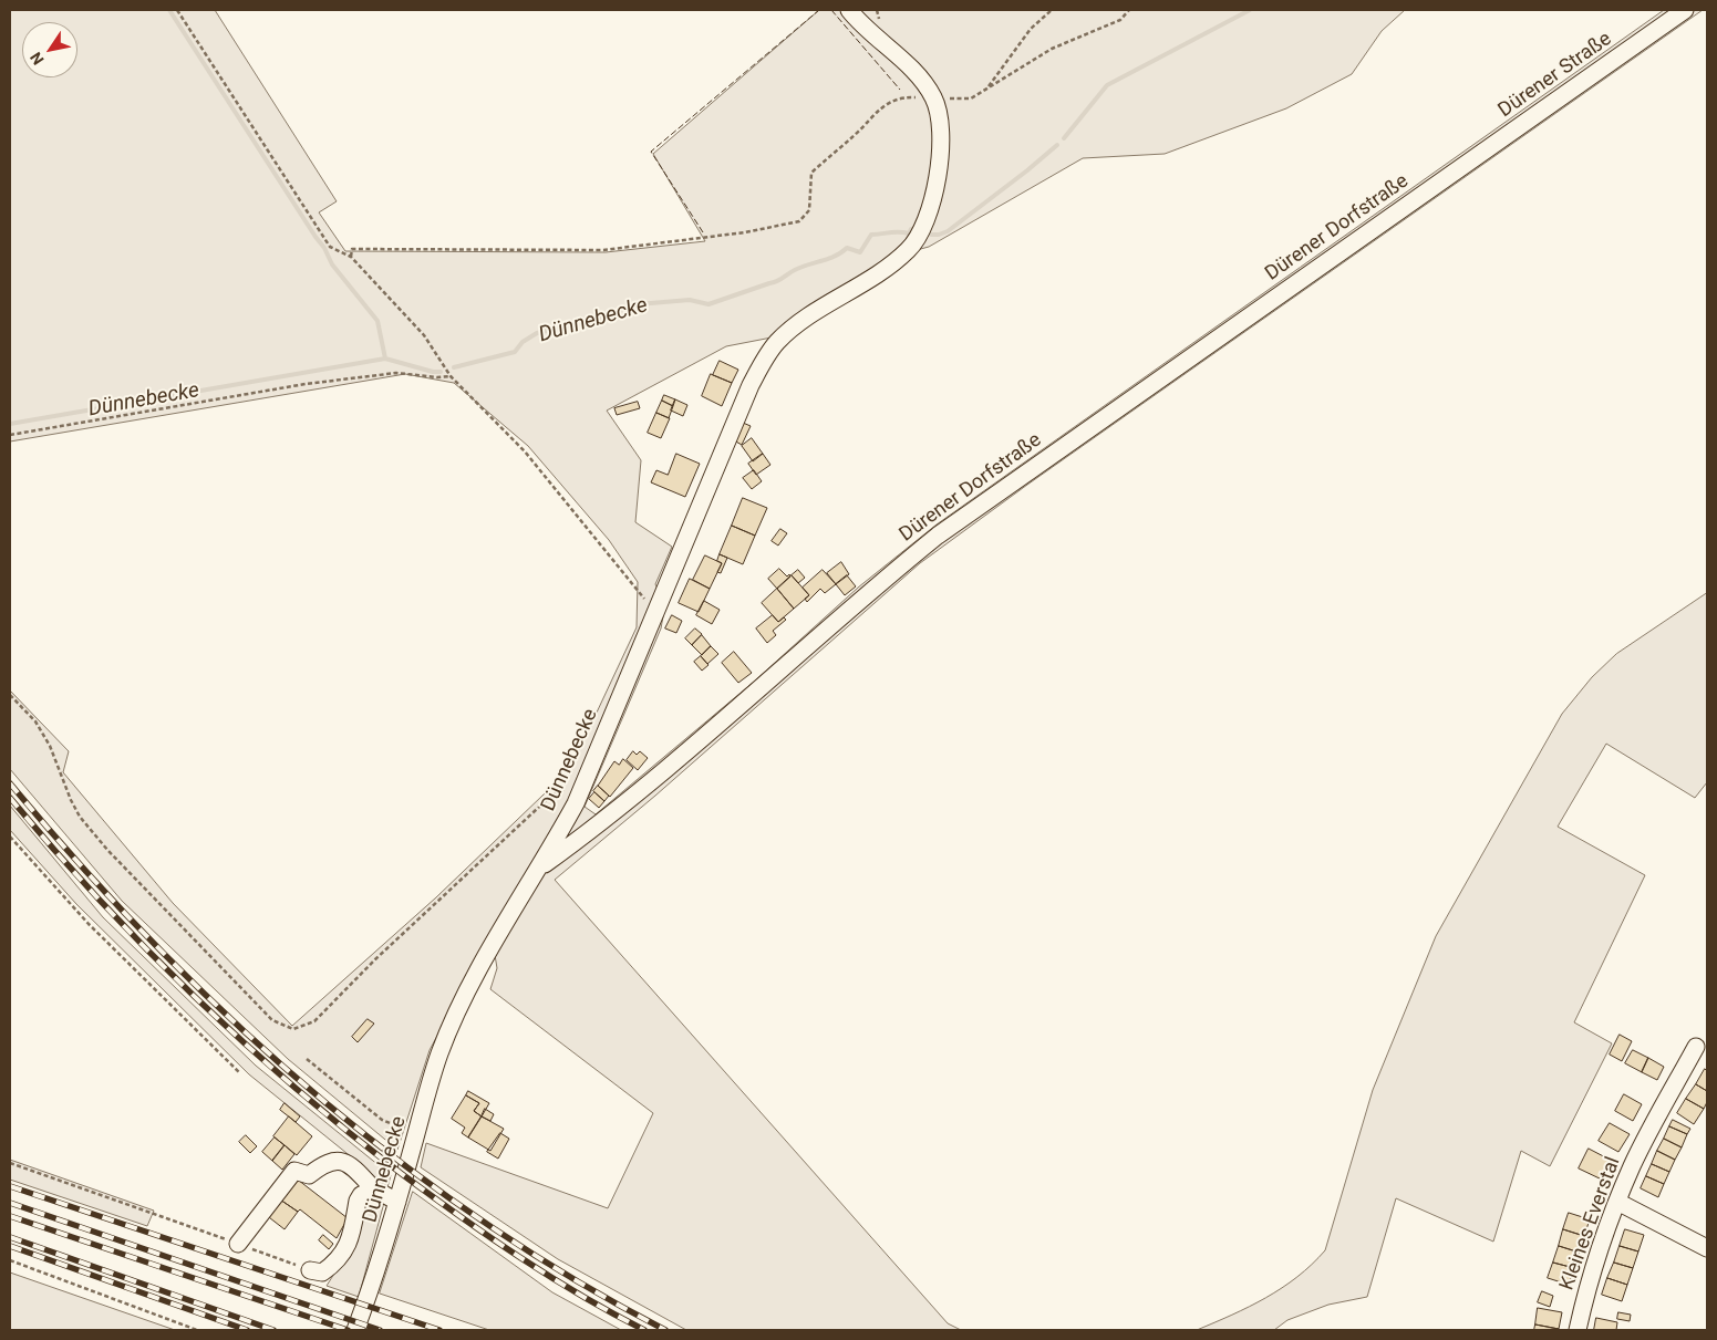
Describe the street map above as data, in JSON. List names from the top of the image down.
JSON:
{
  "streets": {
    "street": [
      "Dürener Straße",
      "Dürener Dorfstraße",
      "Dünnebecke",
      "Kleines Everstal"
    ]
  },
  "crossings": [
    ["Dürener Straße", "Dürener Dorfstraße"],
    ["Dürener Dorfstraße", "Dünnebecke"]
  ],
  "water": ["Dünnebecke"],
  "north": "bottom left"
}
